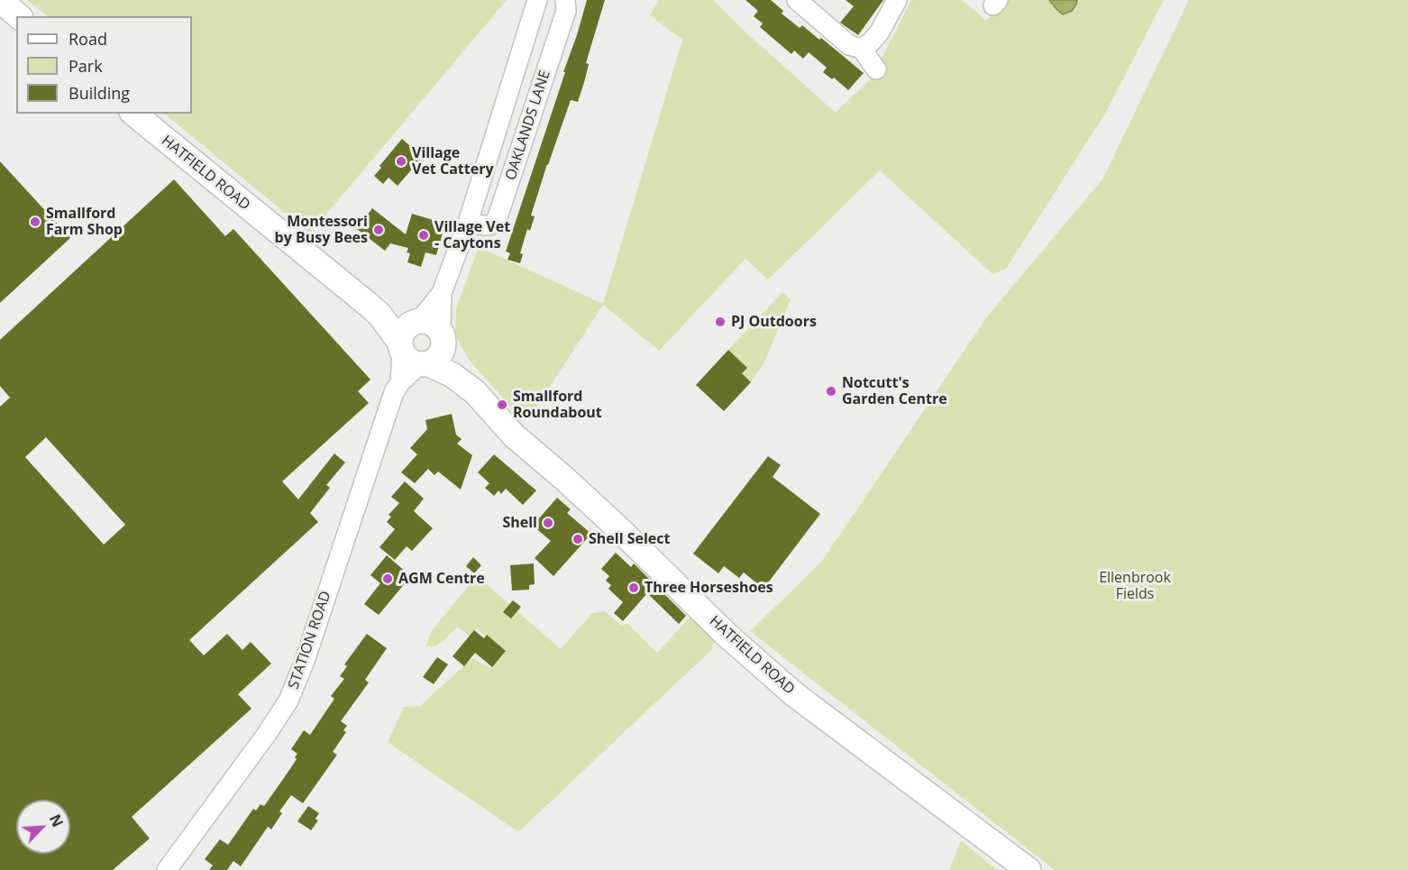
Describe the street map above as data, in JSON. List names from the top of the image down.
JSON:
{
  "streets": {
    "main road": ["HATFIELD ROAD"],
    "street": ["OAKLANDS LANE", "STATION ROAD"]
  },
  "crossings": [
    ["OAKLANDS LANE", "HATFIELD ROAD"],
    ["OAKLANDS LANE", "STATION ROAD"],
    ["HATFIELD ROAD", "STATION ROAD"]
  ],
  "parks": ["Ellenbrook Fields"],
  "places": [
    "Village Vet Cattery",
    "Smallford Farm Shop",
    "Montessori by Busy Bees",
    "Village Vet - Caytons",
    "PJ Outdoors",
    "Notcutt's Garden Centre",
    "Smallford Roundabout",
    "Shell",
    "Shell Select",
    "AGM Centre",
    "Three Horseshoes"
  ],
  "legend": ["Road", "Park", "Building"],
  "north": "top right"
}
